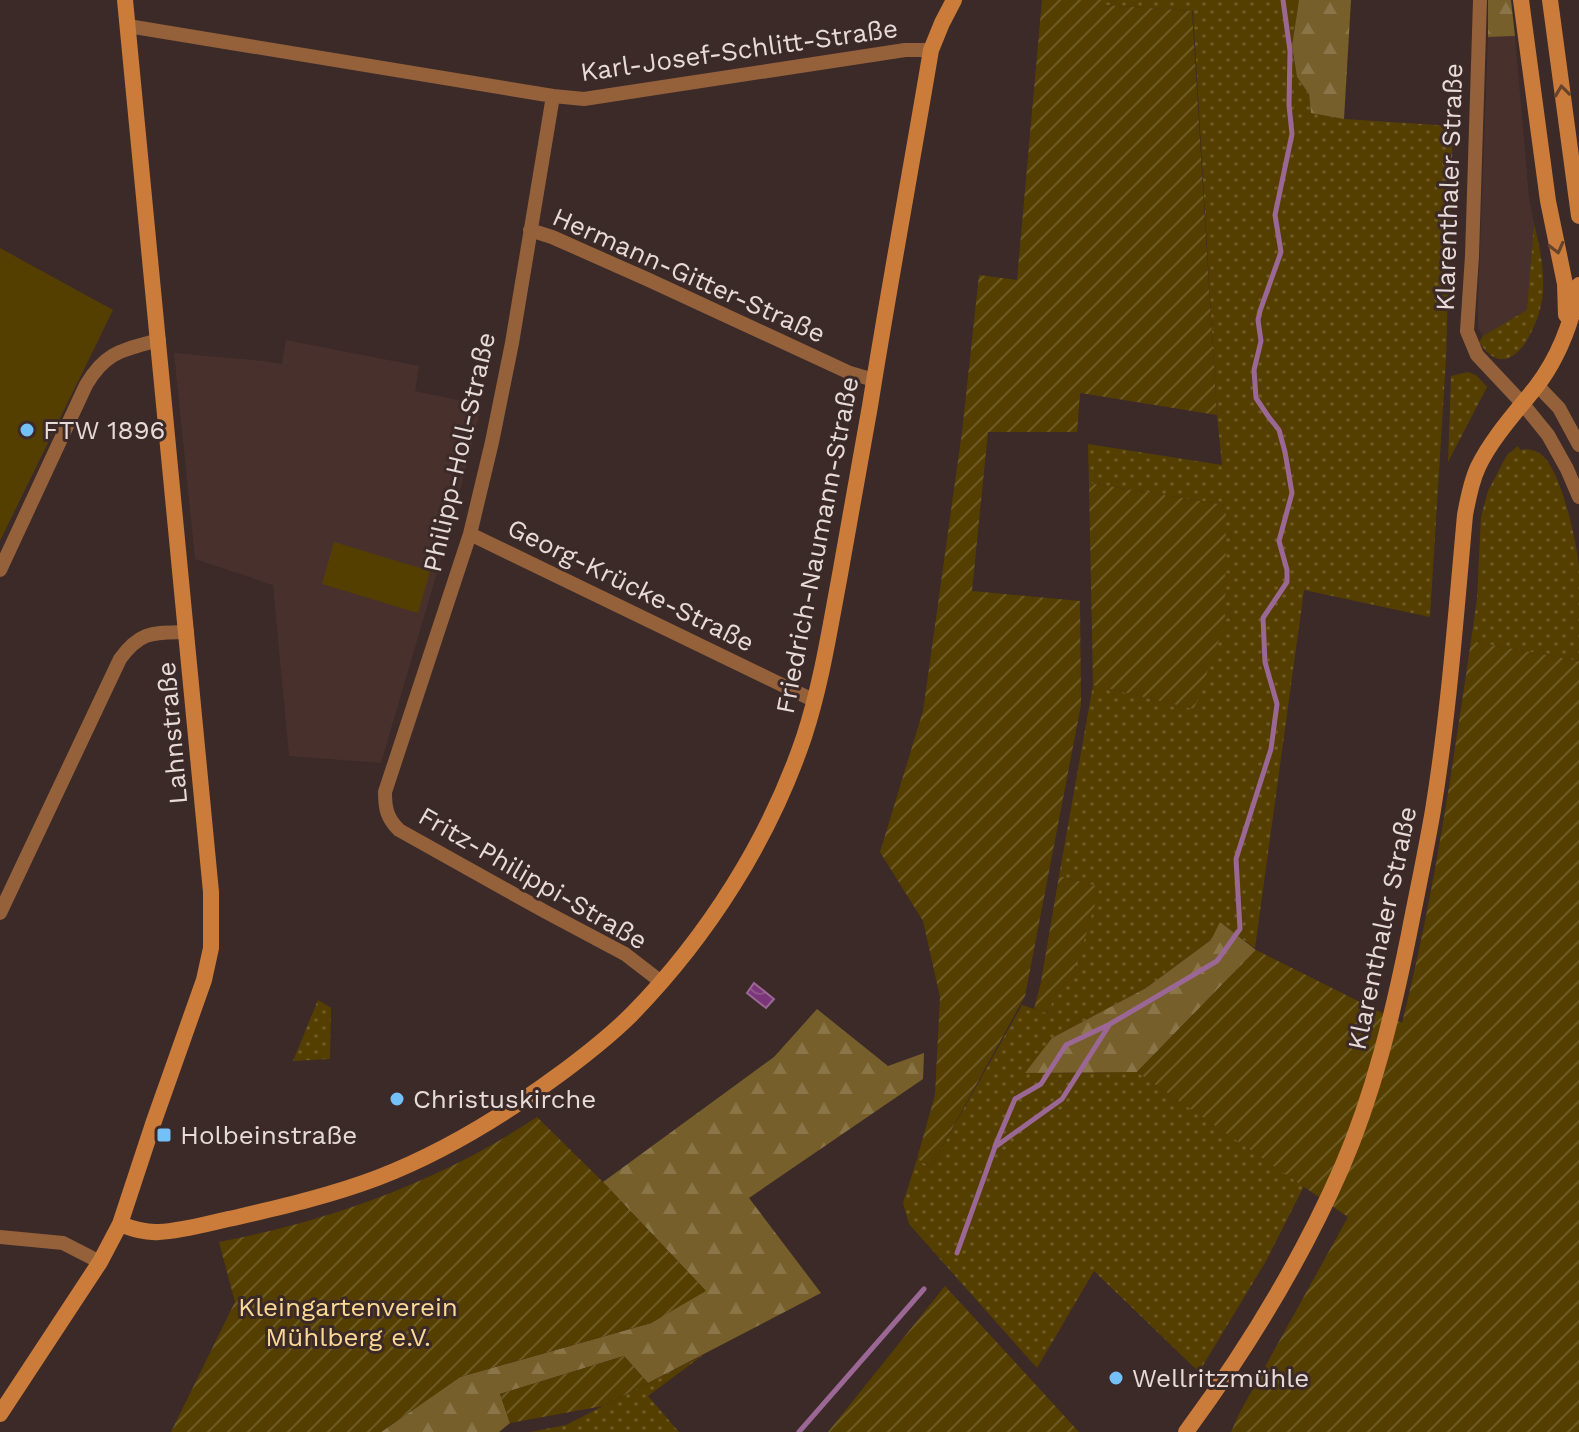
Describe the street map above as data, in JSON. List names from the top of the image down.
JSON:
{
  "streets": {
    "street": [
      "Karl-Josef-Schlitt-Straße",
      "Klarenthaler Straße",
      "Hermann-Gitter-Straße",
      "Philipp-Holl-Straße",
      "Friedrich-Naumann-Straße",
      "Georg-Krücke-Straße",
      "Lahnstraße",
      "Fritz-Philippi-Straße"
    ]
  },
  "crossings": [
    ["Karl-Josef-Schlitt-Straße", "Philipp-Holl-Straße"],
    ["Karl-Josef-Schlitt-Straße", "Friedrich-Naumann-Straße"],
    ["Karl-Josef-Schlitt-Straße", "Lahnstraße"],
    ["Hermann-Gitter-Straße", "Philipp-Holl-Straße"],
    ["Hermann-Gitter-Straße", "Friedrich-Naumann-Straße"],
    ["Philipp-Holl-Straße", "Georg-Krücke-Straße"],
    ["Philipp-Holl-Straße", "Fritz-Philippi-Straße"],
    ["Friedrich-Naumann-Straße", "Georg-Krücke-Straße"],
    ["Friedrich-Naumann-Straße", "Lahnstraße"],
    ["Friedrich-Naumann-Straße", "Fritz-Philippi-Straße"]
  ],
  "parks": ["Kleingartenverein Mühlberg e.V."],
  "places": {
    "other": ["FTW 1896", "Christuskirche", "Wellritzmühle"],
    "transit": ["Holbeinstraße"]
  }
}
